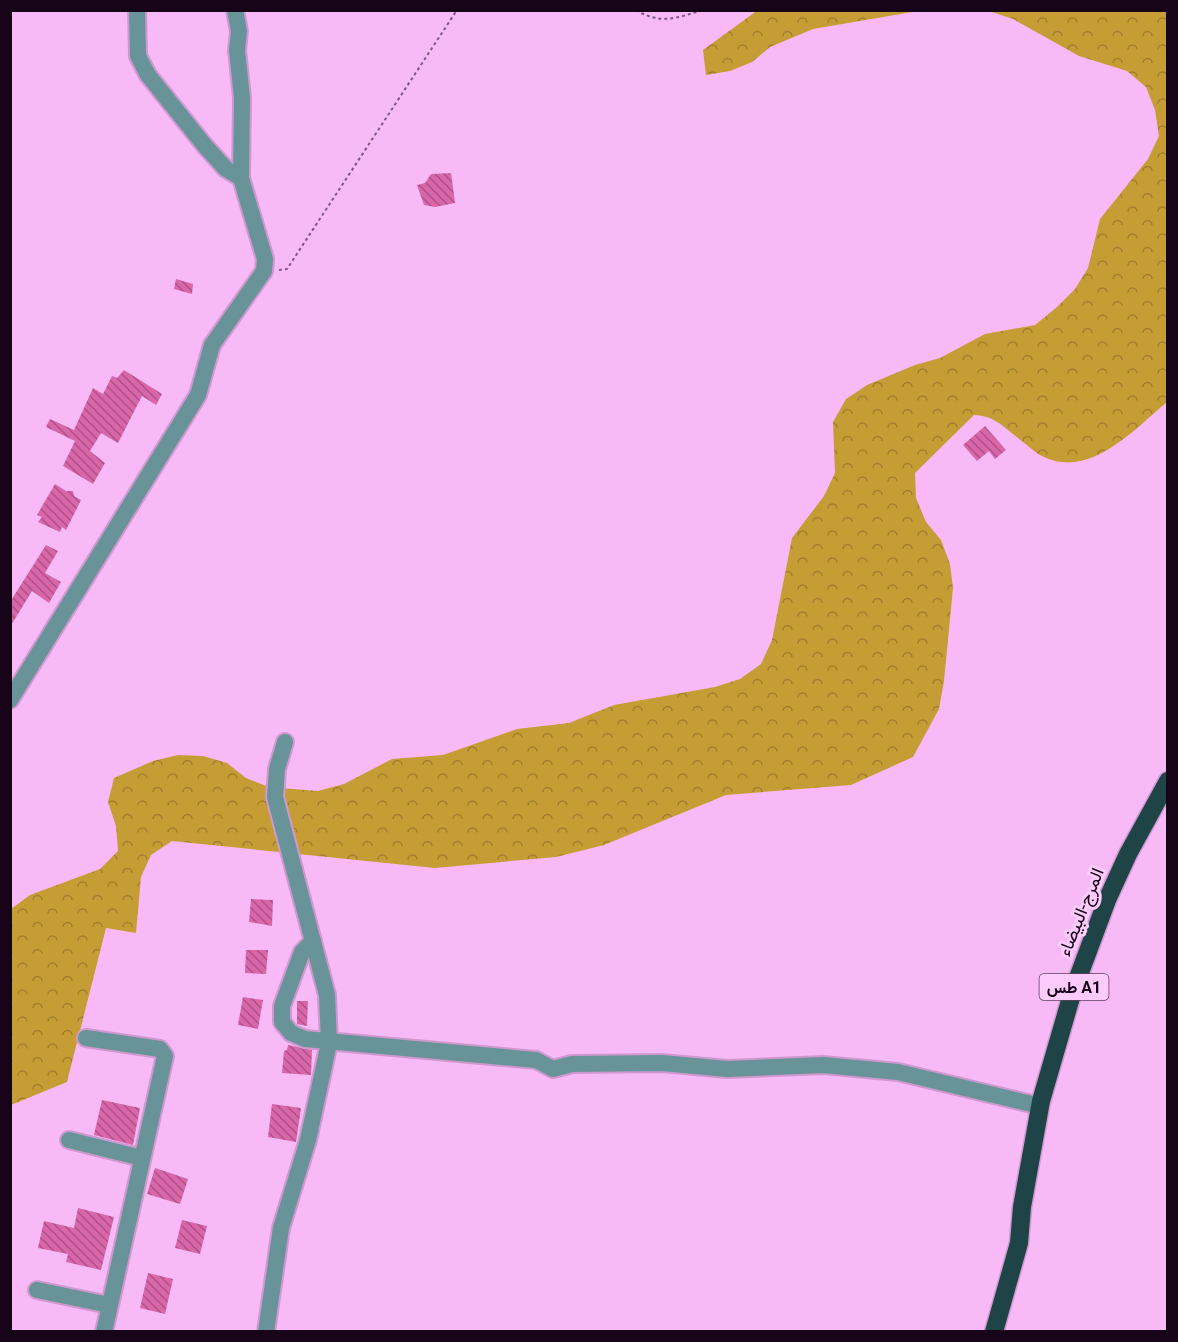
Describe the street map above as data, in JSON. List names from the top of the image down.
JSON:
{
  "streets": {
    "highway": ["المرج-البيضاء", "طس A1"]
  }
}
